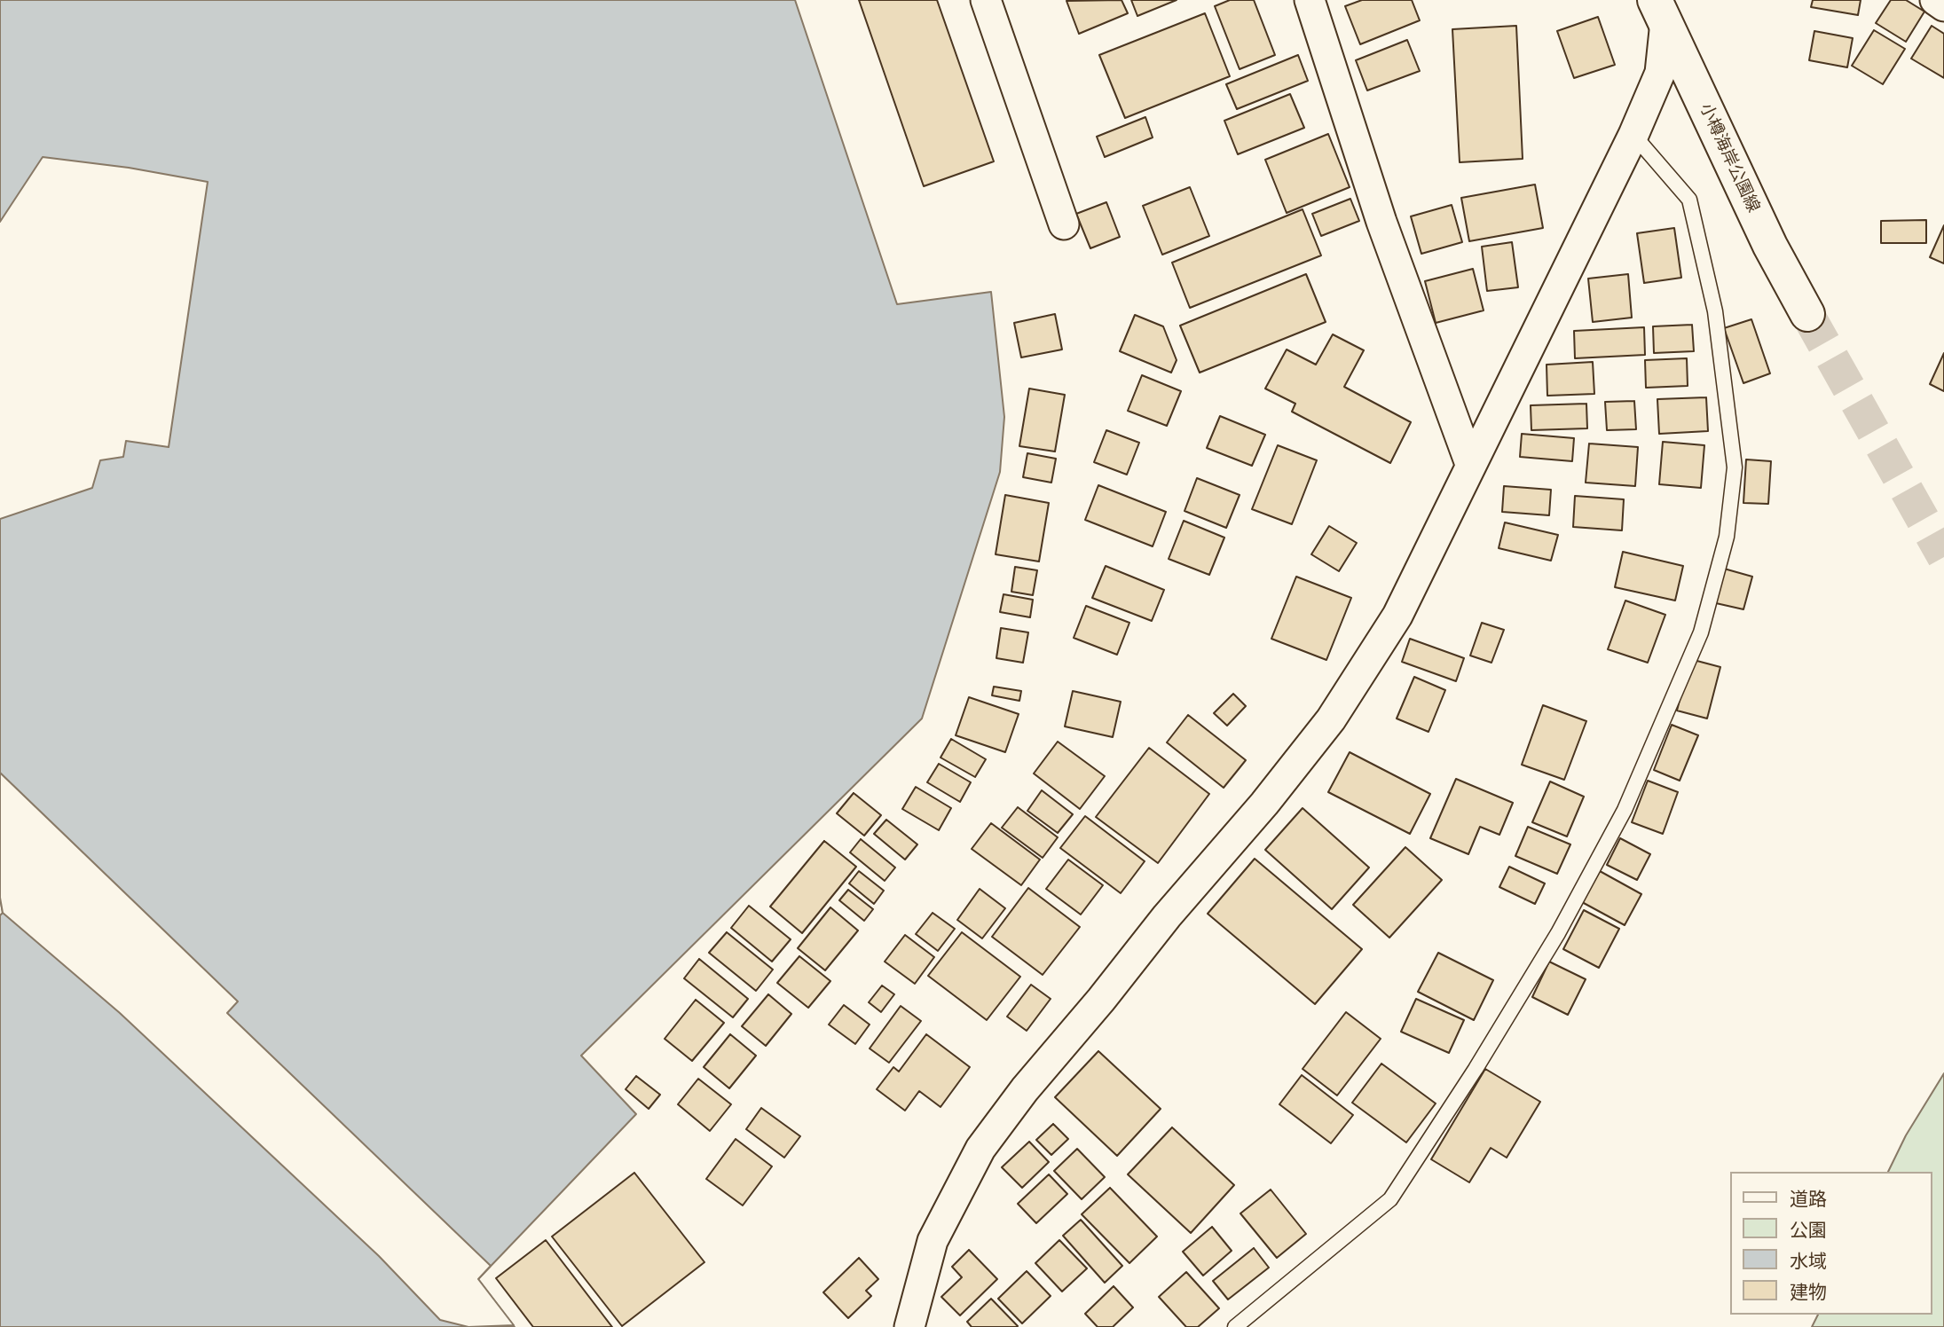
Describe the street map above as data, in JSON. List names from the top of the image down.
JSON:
{
  "streets": {
    "main road": ["小樽海岸公園線"]
  },
  "legend": [
    "道路",
    "公園",
    "水域",
    "建物"
  ]
}
